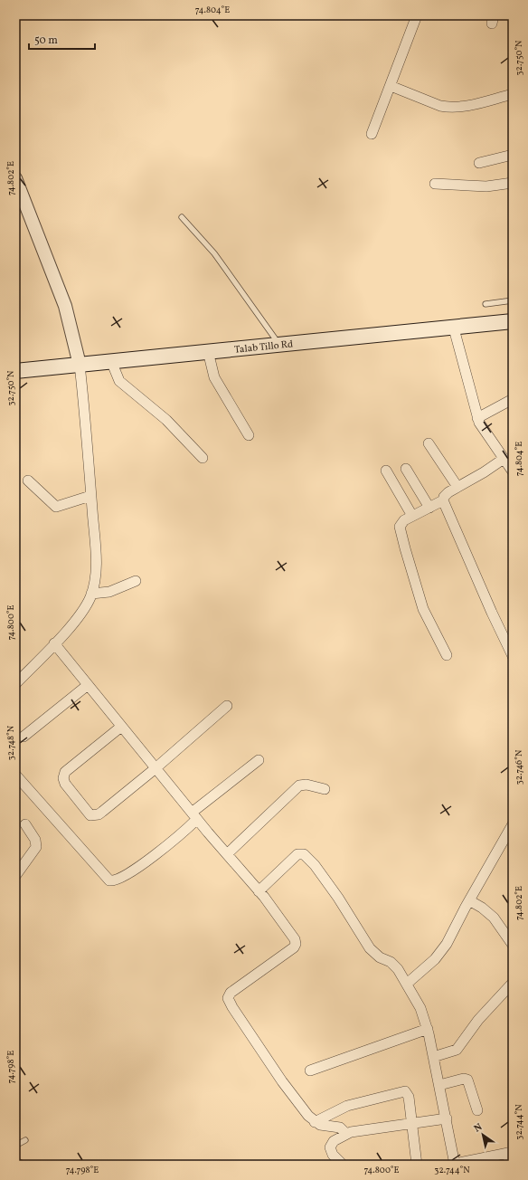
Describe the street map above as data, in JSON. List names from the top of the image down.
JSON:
{
  "streets": {
    "main road": ["Talab Tillo Rd"]
  },
  "scale_bar": "50 m",
  "north": "top left",
  "coordinates": [
    "74.804°E",
    "32.750°N",
    "74.802°E",
    "74.800°E",
    "32.748°N",
    "32.746°N",
    "74.798°E",
    "32.744°N"
  ]
}
